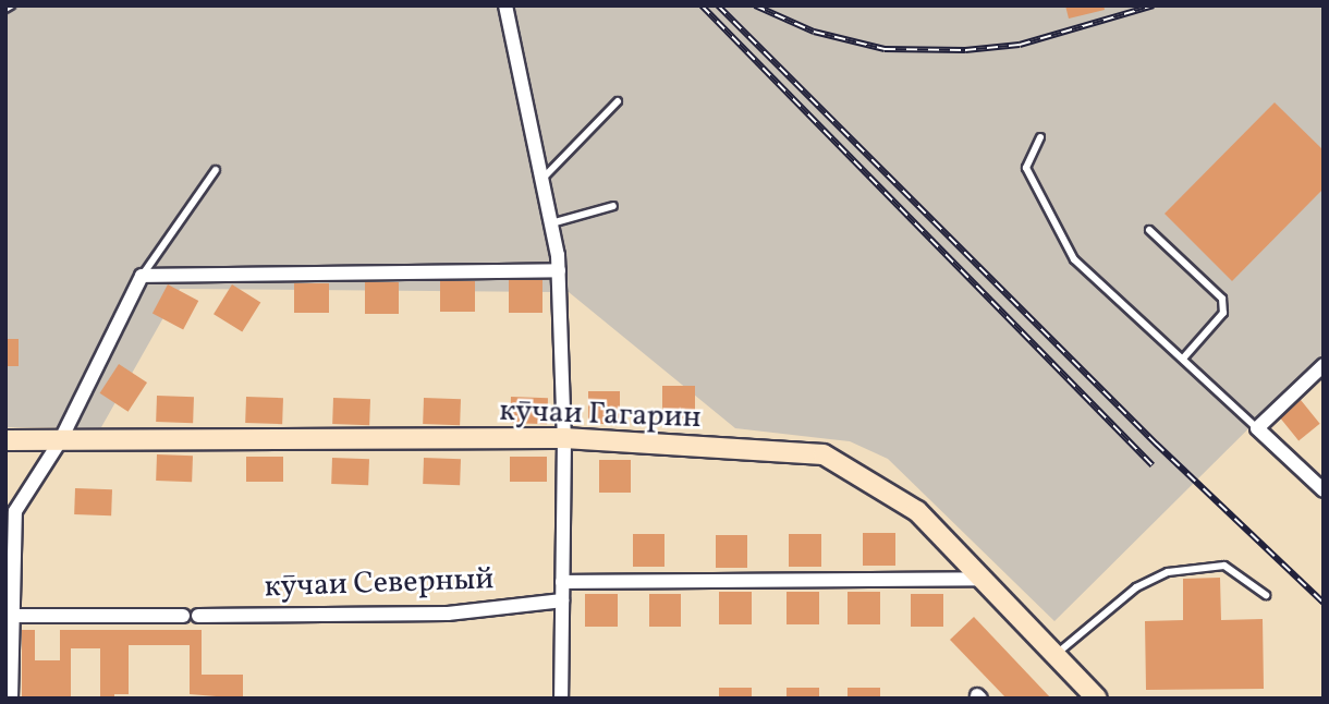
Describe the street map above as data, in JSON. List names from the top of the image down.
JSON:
{
  "streets": {
    "main road": ["кӯчаи Гагарин"],
    "street": ["кӯчаи Северный"]
  }
}
